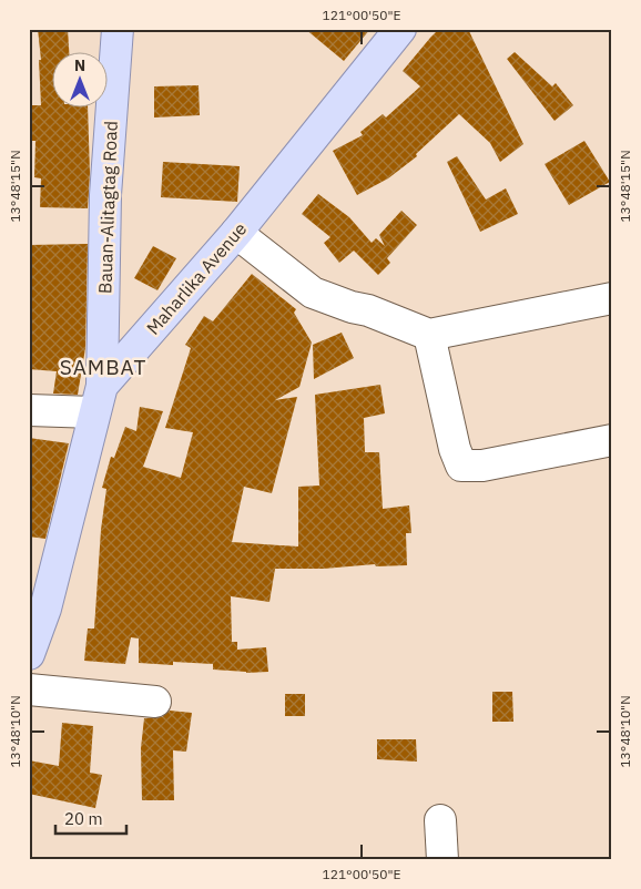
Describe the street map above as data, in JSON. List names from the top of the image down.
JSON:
{
  "streets": {
    "main road": ["Bauan-Alitagtag Road", "Maharlika Avenue"]
  },
  "crossings": [
    ["Bauan-Alitagtag Road", "Maharlika Avenue"]
  ],
  "districts": ["SAMBAT"],
  "scale_bar": "20 m",
  "north": "top",
  "coordinates": ["121°00'50\"E", "13°48'15\"N", "13°48'10\"N"]
}
